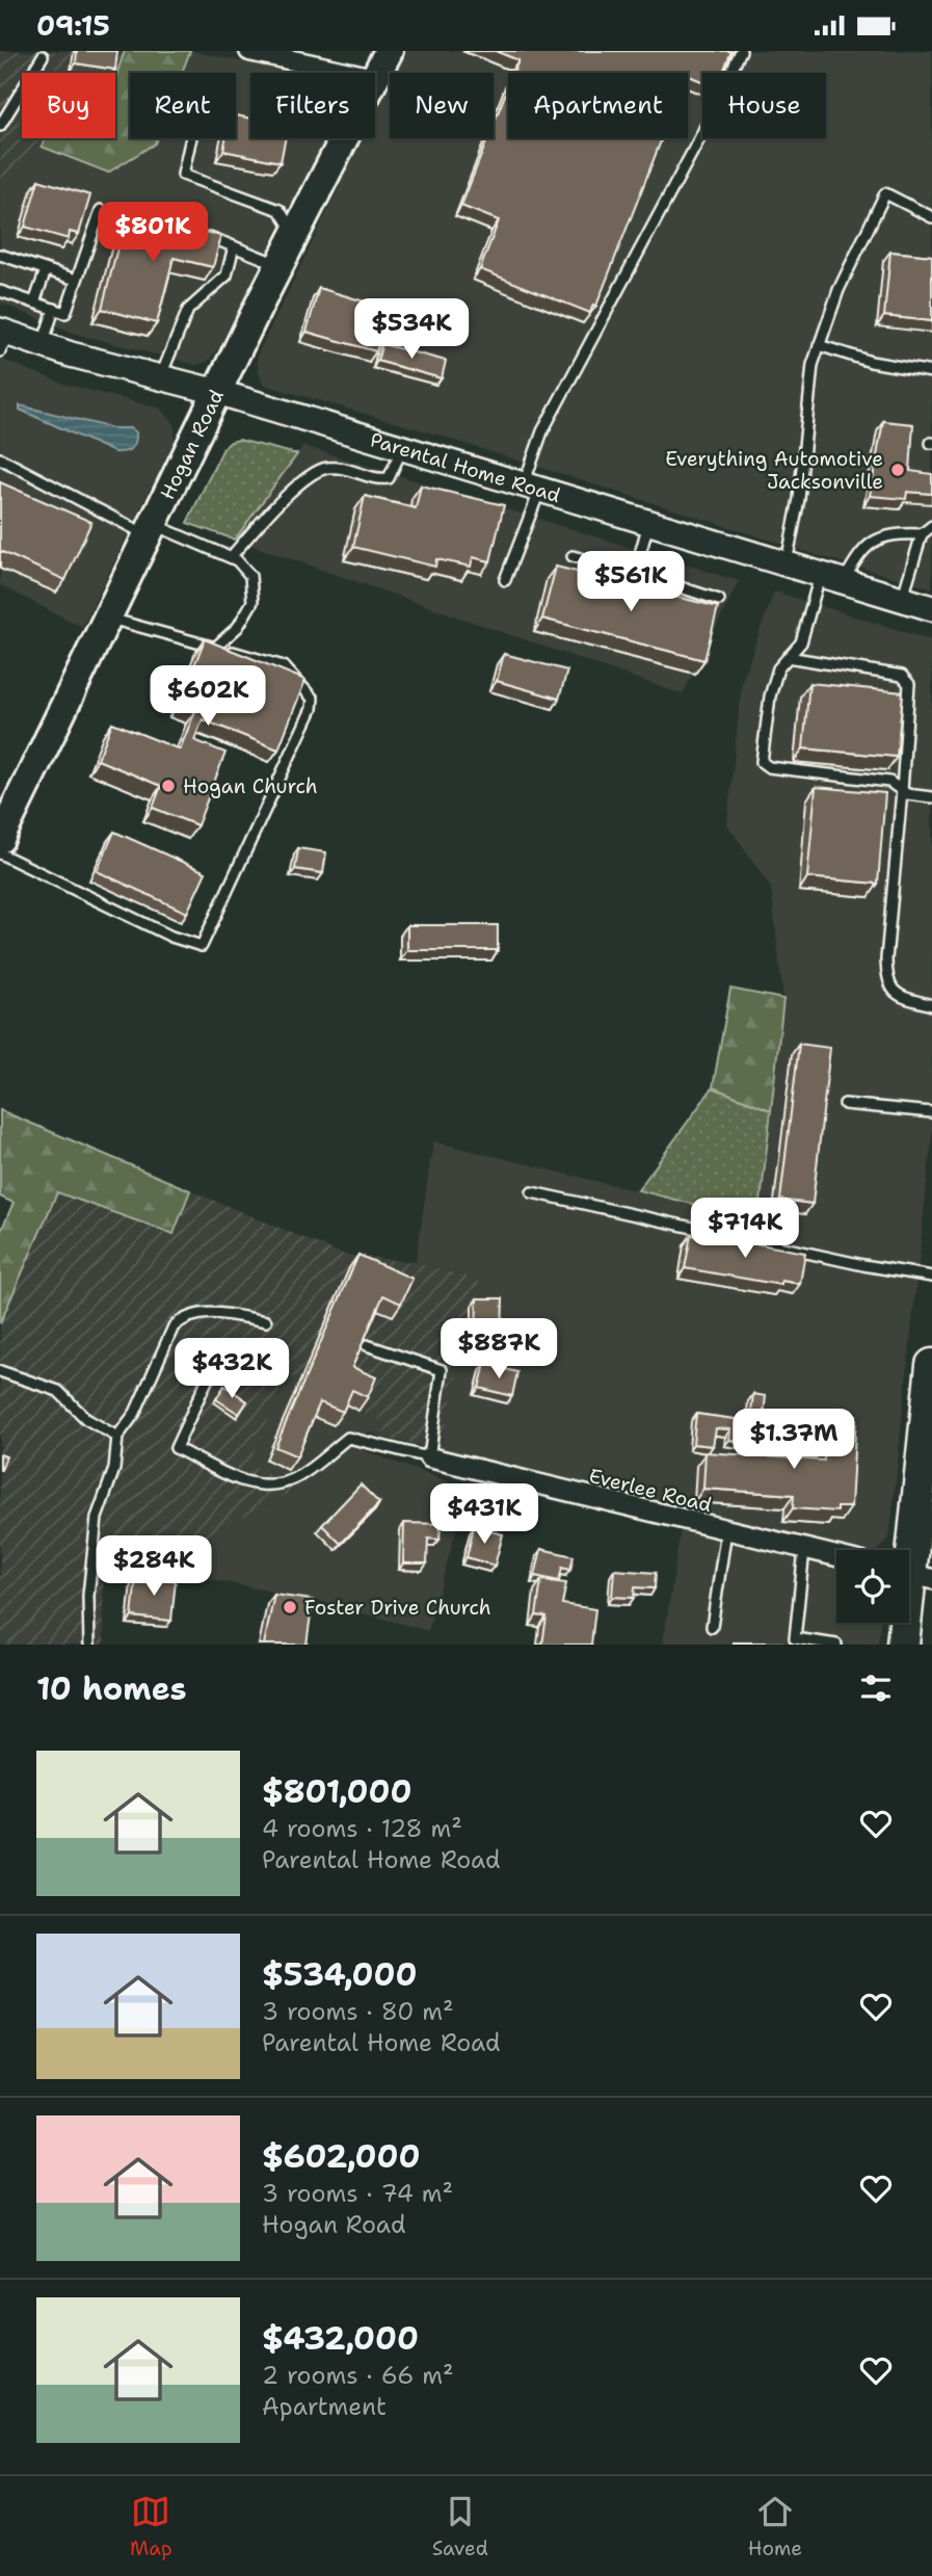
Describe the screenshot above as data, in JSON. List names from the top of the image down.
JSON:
{
  "streets": {
    "main road": ["Hogan Road"],
    "street": ["Parental Home Road", "Everlee Road"]
  },
  "crossings": [
    ["Hogan Road", "Parental Home Road"]
  ],
  "places": ["Everything Automotive Jacksonville", "Hogan Church", "Foster Drive Church"],
  "page": {
    "status": "09:15",
    "chip": [
      "Buy",
      "Rent",
      "Filters",
      "New",
      "Apartment",
      "House"
    ],
    "price": [
      "$801K",
      "$534K",
      "$561K",
      "$602K",
      "$714K",
      "$887K",
      "$432K",
      "$1.37M",
      "$431K",
      "$284K"
    ],
    "heading": "10 homes",
    "list": [
      {
        "name": "$801,000",
        "note": "4 rooms · 128 m² · Parental Home Road"
      },
      {
        "name": "$534,000",
        "note": "3 rooms · 80 m² · Parental Home Road"
      },
      {
        "name": "$602,000",
        "note": "3 rooms · 74 m² · Hogan Road"
      },
      {
        "name": "$432,000",
        "note": "2 rooms · 66 m² · Apartment"
      }
    ],
    "tabs": ["Map", "Saved", "Home"]
  }
}
